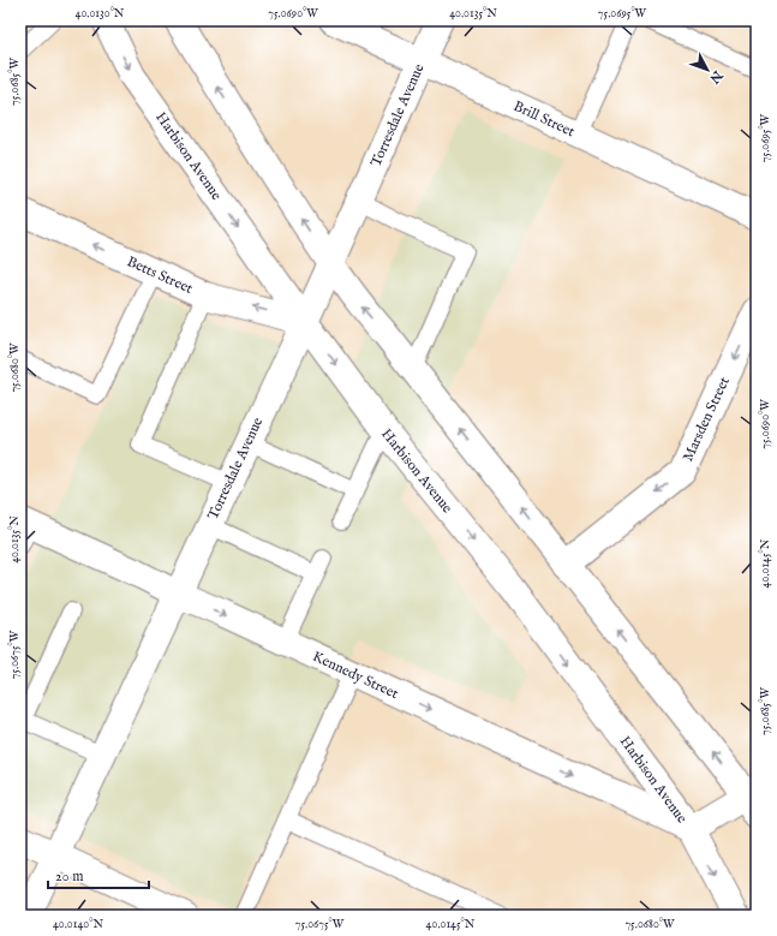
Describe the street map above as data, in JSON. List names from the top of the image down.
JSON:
{
  "streets": {
    "street": [
      "Torresdale Avenue",
      "Brill Street",
      "Harbison Avenue",
      "Betts Street",
      "Marsden Street",
      "Kennedy Street"
    ]
  },
  "crossings": [
    ["Torresdale Avenue", "Brill Street"],
    ["Torresdale Avenue", "Harbison Avenue"],
    ["Torresdale Avenue", "Betts Street"],
    ["Torresdale Avenue", "Kennedy Street"],
    ["Harbison Avenue", "Betts Street"],
    ["Harbison Avenue", "Kennedy Street"]
  ],
  "one_way": ["Betts Street", "Marsden Street", "Kennedy Street"],
  "scale_bar": "20 m",
  "north": "bottom right",
  "coordinates": [
    "40.0130°N",
    "75.0690°W",
    "40.0135°N",
    "75.0695°W",
    "75.0685°W",
    "75.0680°W",
    "40.0145°N",
    "75.0675°W",
    "40.0140°N"
  ]
}
